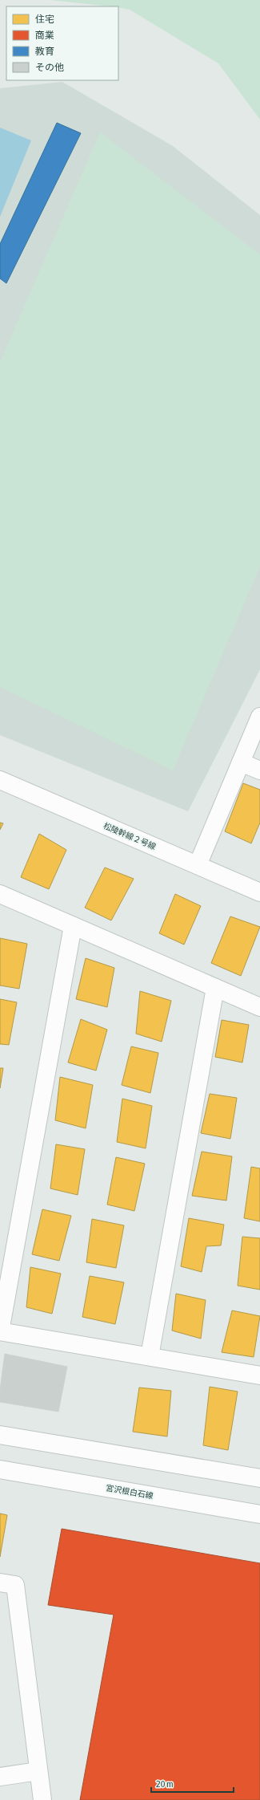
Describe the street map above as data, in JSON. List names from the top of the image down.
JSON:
{
  "streets": {
    "street": ["松陵幹線２号線", "宮沢根白石線"]
  },
  "legend": [
    "住宅",
    "商業",
    "教育",
    "その他"
  ],
  "scale_bar": "20 m"
}
